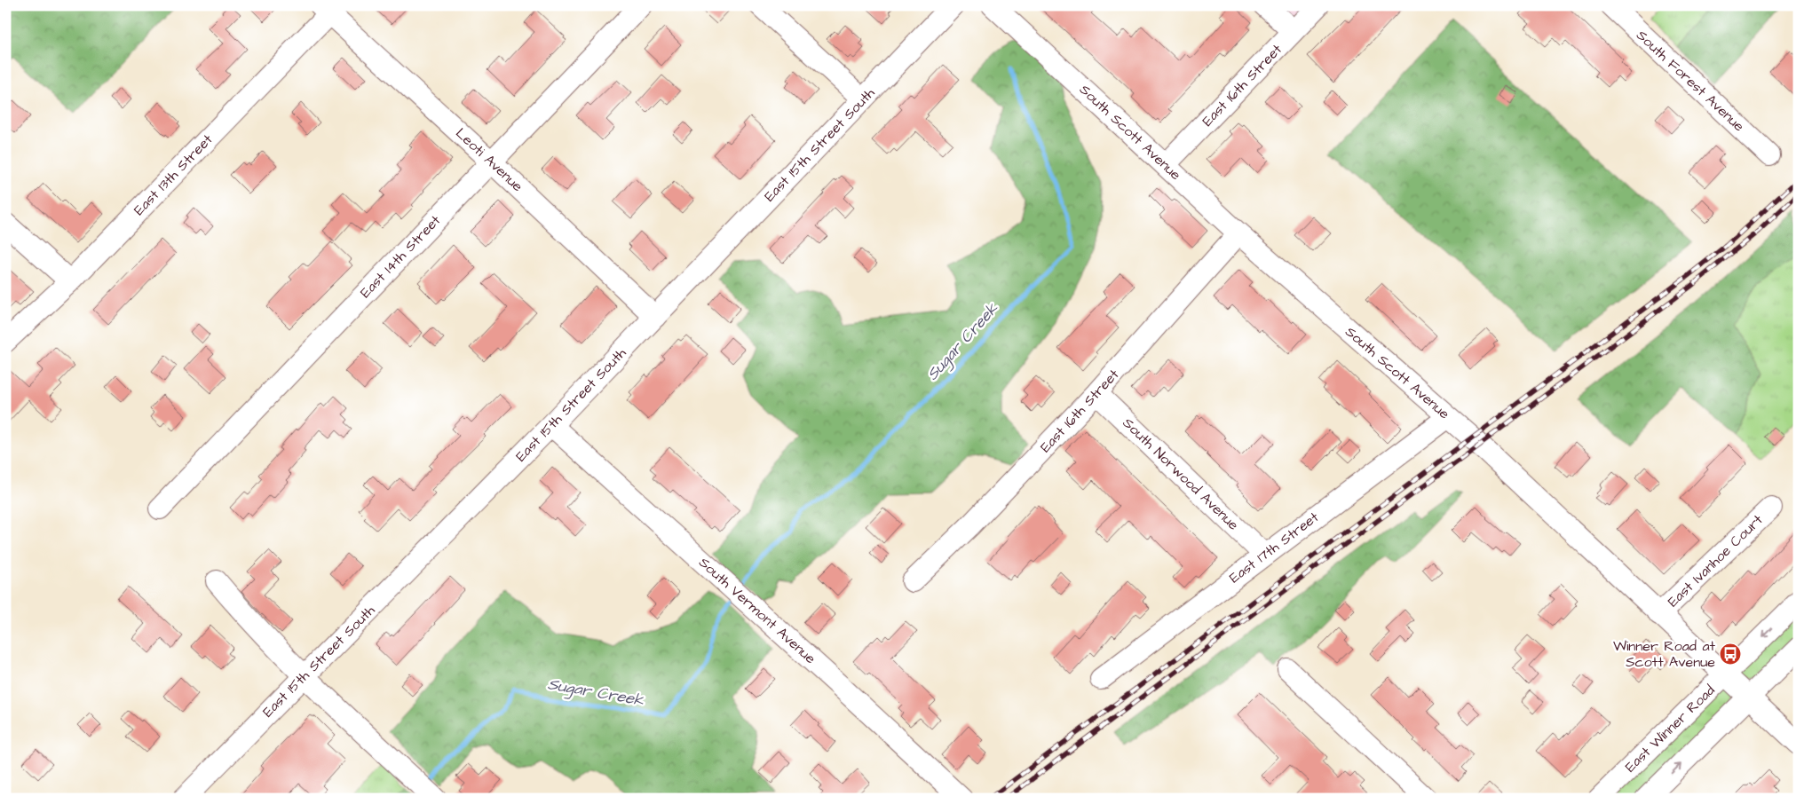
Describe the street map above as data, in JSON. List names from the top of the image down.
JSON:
{
  "streets": {
    "street": [
      "South Forest Avenue",
      "East 16th Street",
      "South Scott Avenue",
      "East 15th Street South",
      "Leoti Avenue",
      "East 13th Street",
      "East 14th Street",
      "South Norwood Avenue",
      "East 17th Street",
      "East Ivanhoe Court",
      "South Vermont Avenue",
      "East Winner Road"
    ]
  },
  "crossings": [
    ["East 16th Street", "South Scott Avenue"],
    ["East 16th Street", "South Norwood Avenue"],
    ["South Scott Avenue", "East 17th Street"],
    ["South Scott Avenue", "East Ivanhoe Court"],
    ["South Scott Avenue", "East Winner Road"],
    ["East 15th Street South", "Leoti Avenue"],
    ["East 15th Street South", "South Vermont Avenue"],
    ["Leoti Avenue", "East 13th Street"],
    ["Leoti Avenue", "East 14th Street"],
    ["South Norwood Avenue", "East 17th Street"]
  ],
  "water": ["Sugar Creek"],
  "places": {
    "bus stop": ["Winner Road at Scott Avenue"]
  }
}
